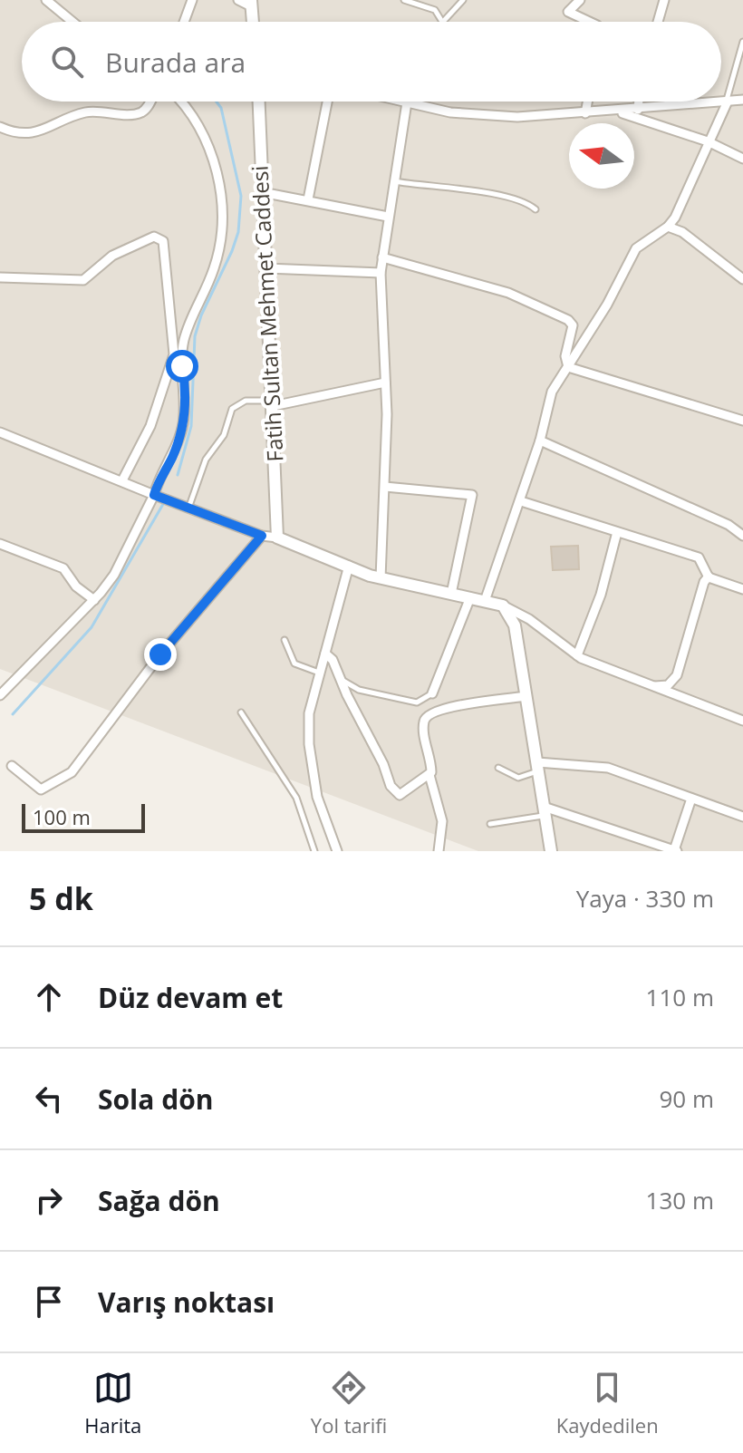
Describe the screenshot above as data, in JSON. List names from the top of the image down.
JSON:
{
  "streets": {
    "street": ["Fatih Sultan Mehmet Caddesi"]
  },
  "scale_bar": "100 m",
  "north": "left",
  "page": {
    "search": "Burada ara",
    "scale": "100 m",
    "heading": ["5 dk", "Yaya · 330 m"],
    "list": [
      ["Düz devam et", "110 m"],
      ["Sola dön", "90 m"],
      ["Sağa dön", "130 m"],
      "Varış noktası"
    ],
    "nav": ["Harita", "Yol tarifi", "Kaydedilen"]
  }
}
